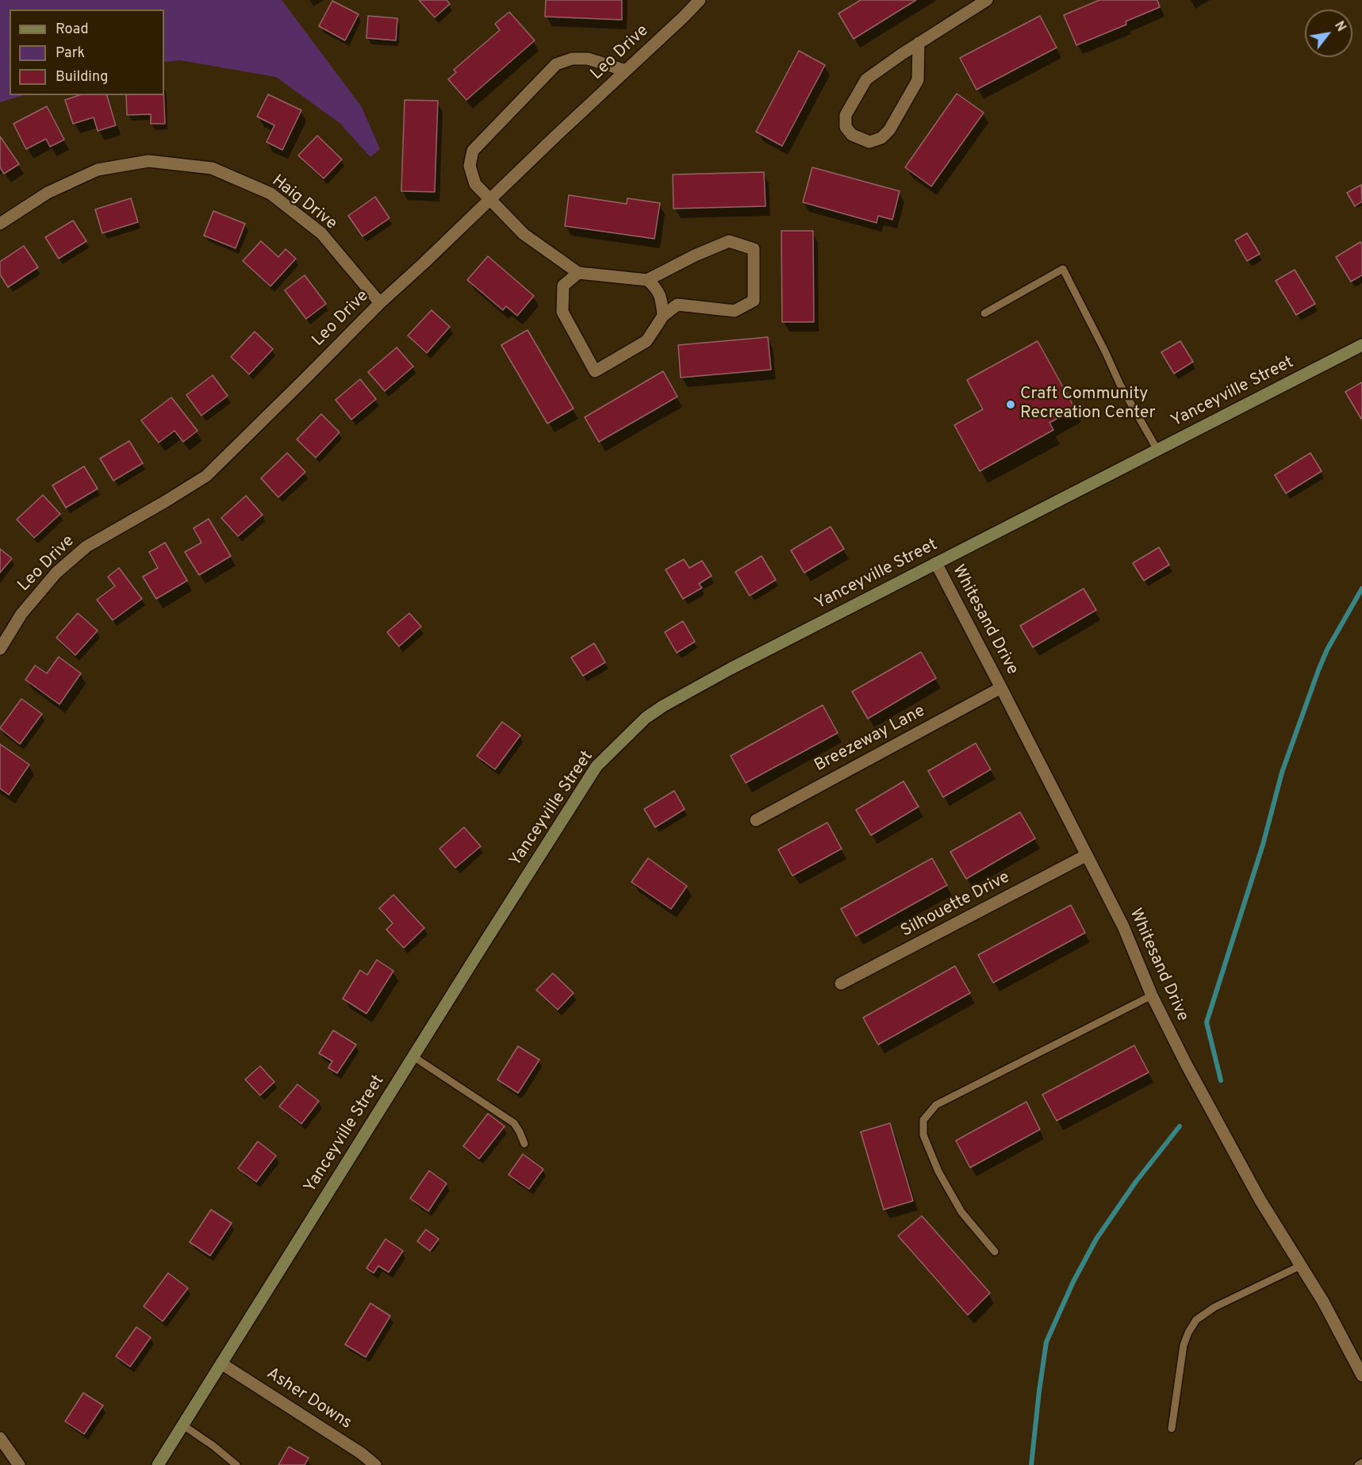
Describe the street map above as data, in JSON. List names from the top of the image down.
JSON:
{
  "streets": {
    "main road": ["Yanceyville Street"],
    "street": [
      "Leo Drive",
      "Haig Drive",
      "Whitesand Drive",
      "Breezeway Lane",
      "Silhouette Drive",
      "Asher Downs"
    ]
  },
  "crossings": [
    ["Leo Drive", "Haig Drive"],
    ["Yanceyville Street", "Whitesand Drive"],
    ["Yanceyville Street", "Asher Downs"],
    ["Whitesand Drive", "Breezeway Lane"],
    ["Whitesand Drive", "Silhouette Drive"]
  ],
  "places": ["Craft Community Recreation Center"],
  "legend": ["Road", "Park", "Building"],
  "north": "top right"
}
